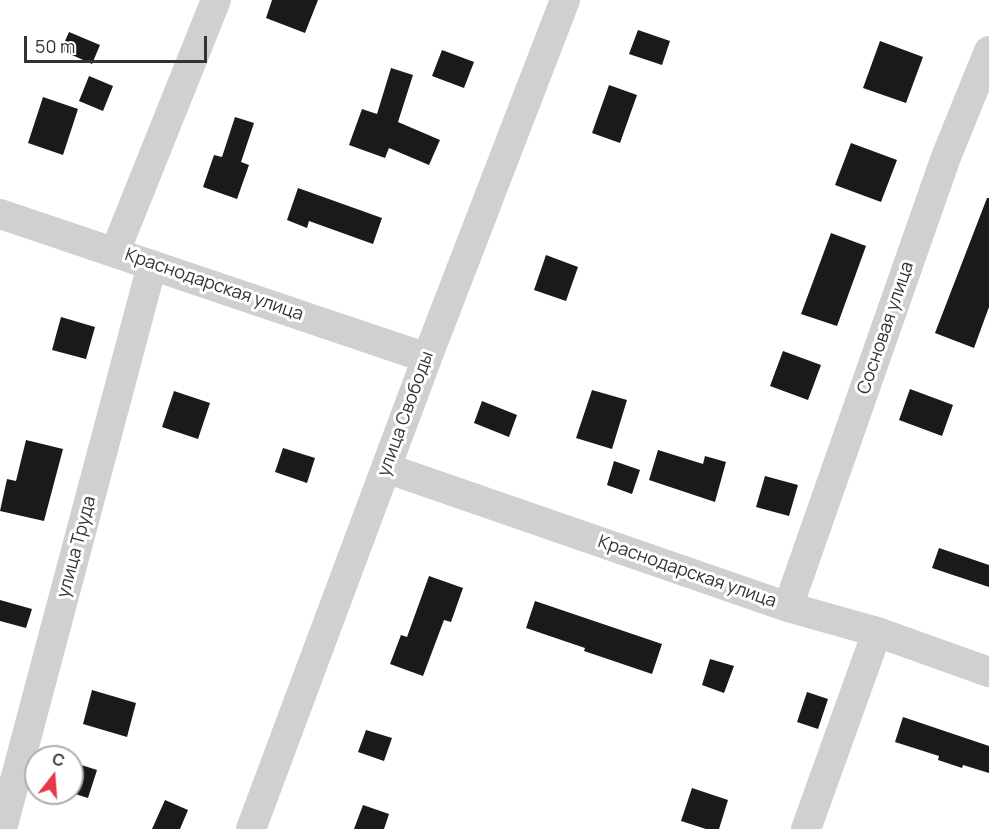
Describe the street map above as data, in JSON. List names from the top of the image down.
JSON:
{
  "streets": {
    "street": [
      "Краснодарская улица",
      "Сосновая улица",
      "улица Свободы",
      "улица Труда"
    ]
  },
  "crossings": [
    ["Краснодарская улица", "Сосновая улица"],
    ["Краснодарская улица", "улица Свободы"],
    ["Краснодарская улица", "улица Труда"]
  ],
  "scale_bar": "50 m",
  "north": "top"
}
